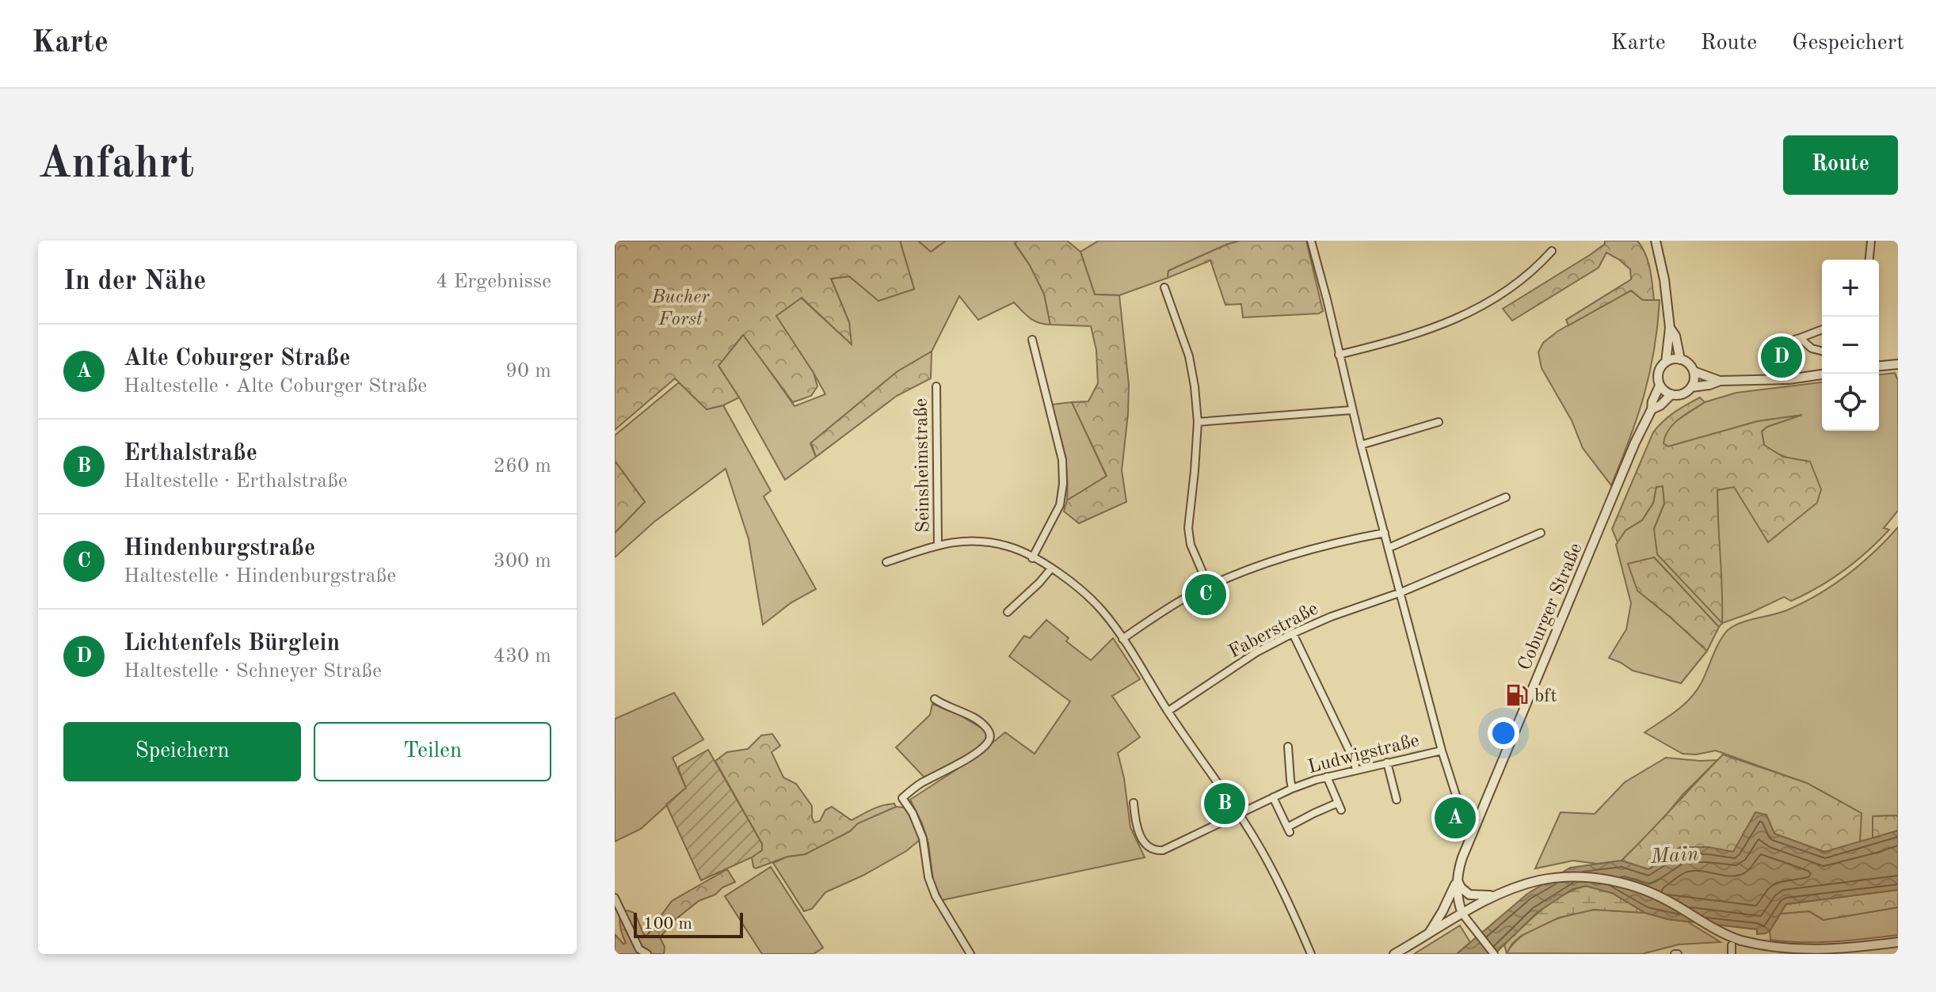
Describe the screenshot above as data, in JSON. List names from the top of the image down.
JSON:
{
  "streets": {
    "street": [
      "Seinsheimstraße",
      "Coburger Straße",
      "Faberstraße",
      "Ludwigstraße"
    ]
  },
  "water": ["Main"],
  "parks": ["Bucher Forst"],
  "places": {
    "fuel station": ["bft"]
  },
  "scale_bar": "100 m",
  "page": {
    "header": "Karte",
    "nav": ["Karte", "Route", "Gespeichert"],
    "buttons": [
      "Route",
      ["Speichern", "Teilen"]
    ],
    "title": "Anfahrt",
    "heading": ["In der Nähe", "4 Ergebnisse"],
    "map_buttons": ["+", "−"],
    "list": [
      {
        "mark": "A",
        "name": "Alte Coburger Straße",
        "note": "Haltestelle · Alte Coburger Straße",
        "value": "90 m"
      },
      {
        "mark": "B",
        "name": "Erthalstraße",
        "note": "Haltestelle · Erthalstraße",
        "value": "260 m"
      },
      {
        "mark": "C",
        "name": "Hindenburgstraße",
        "note": "Haltestelle · Hindenburgstraße",
        "value": "300 m"
      },
      {
        "mark": "D",
        "name": "Lichtenfels Bürglein",
        "note": "Haltestelle · Schneyer Straße",
        "value": "430 m"
      }
    ],
    "pins": [
      "D",
      "C",
      "B",
      "A"
    ],
    "scale": "100 m"
  }
}
